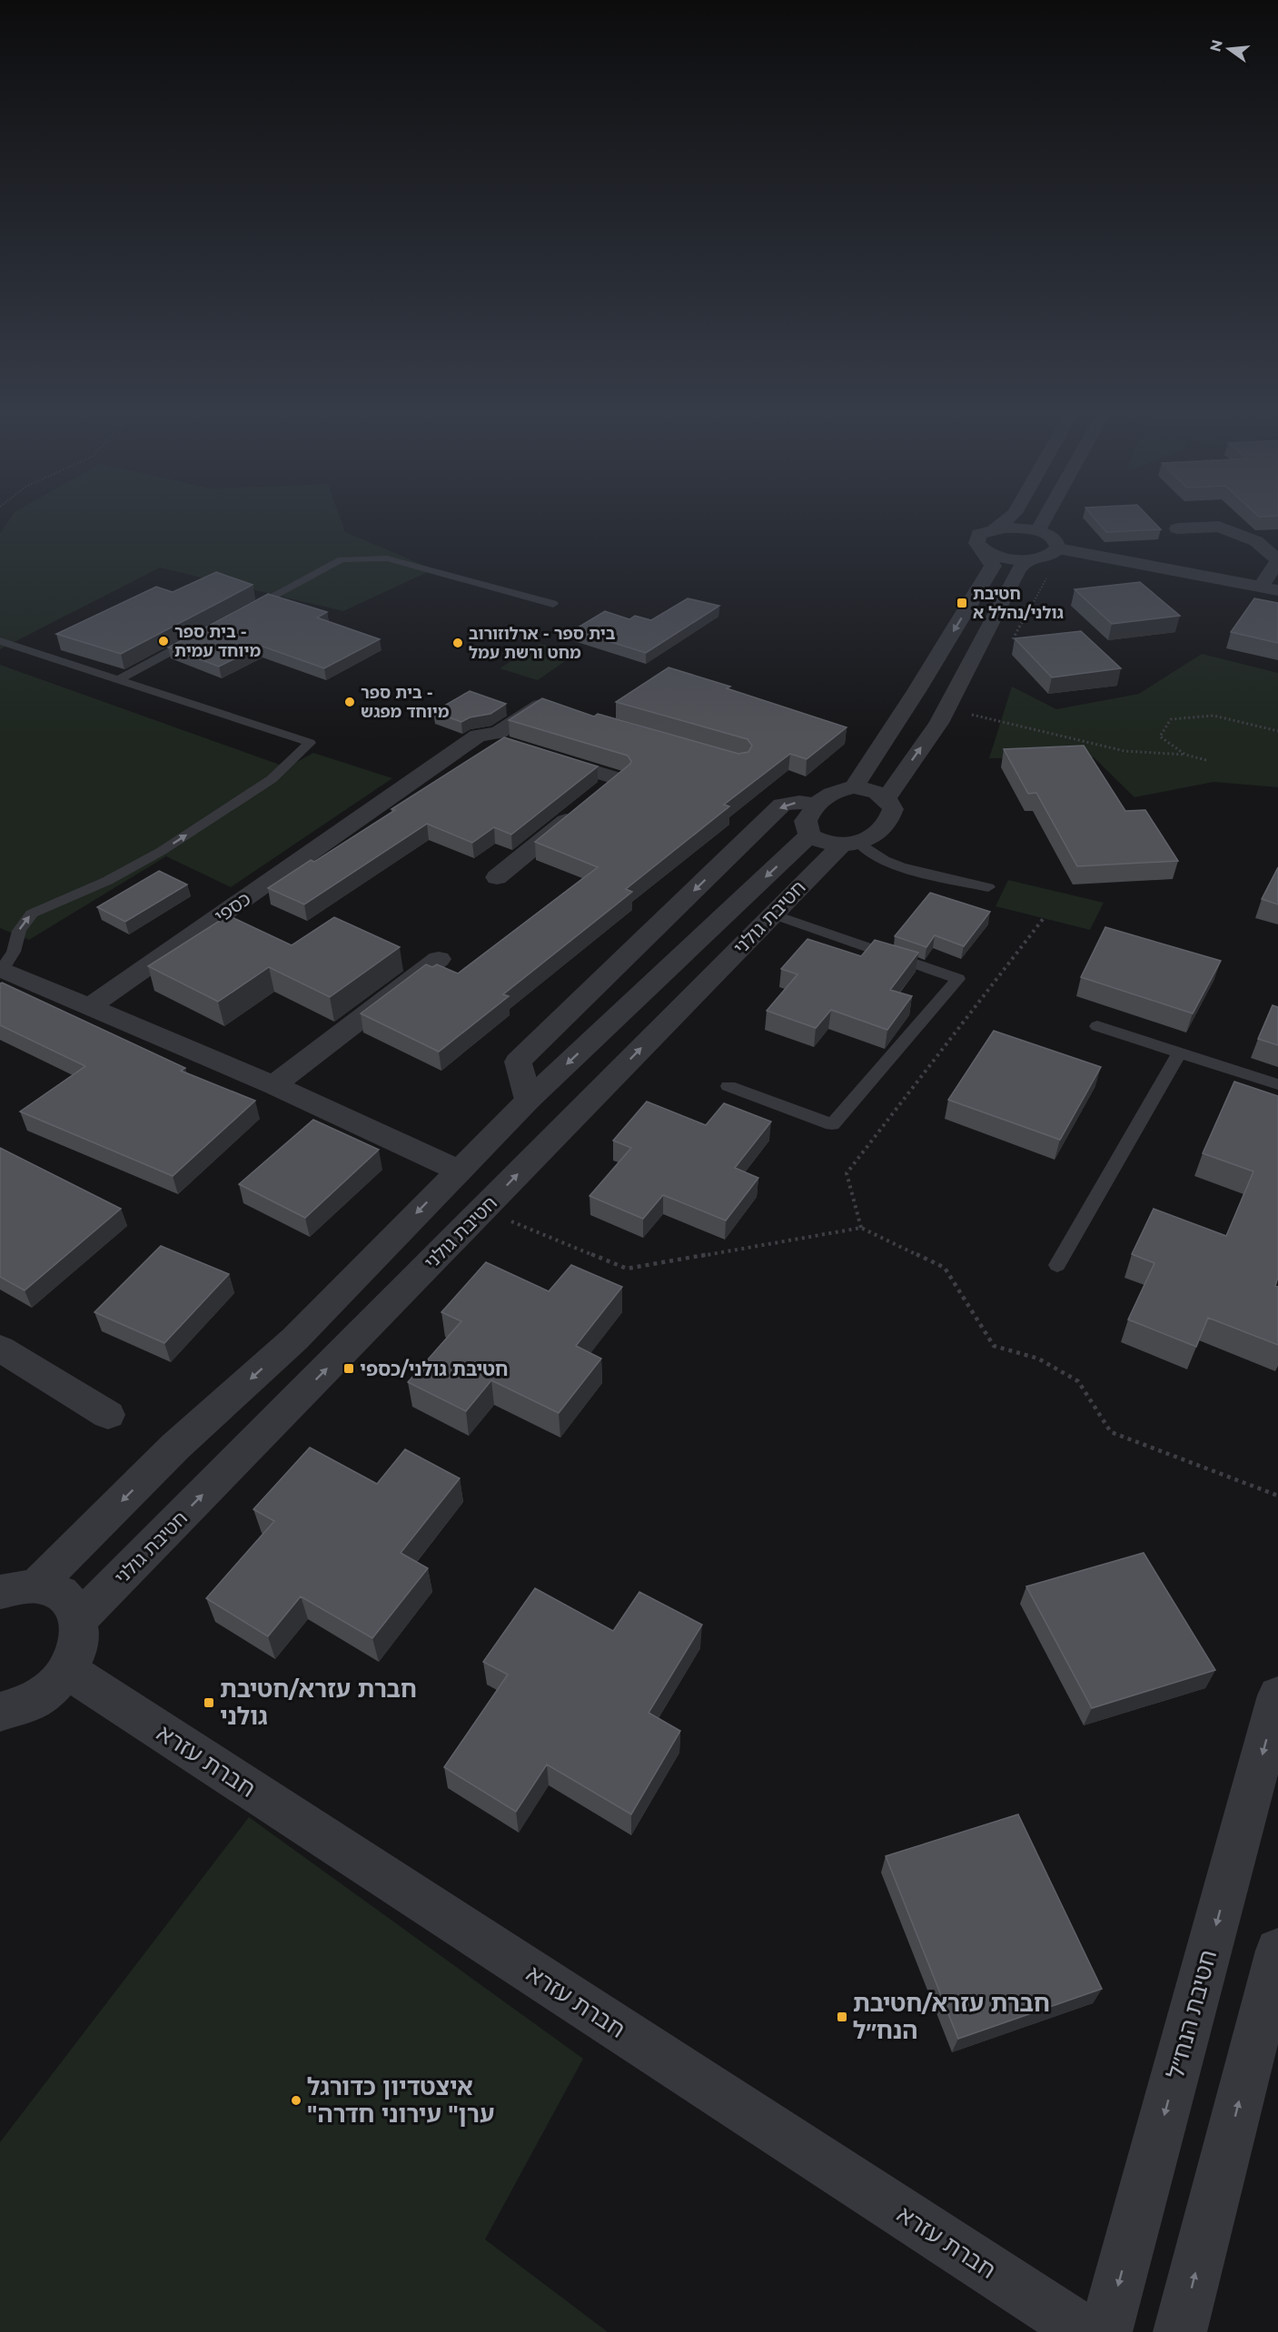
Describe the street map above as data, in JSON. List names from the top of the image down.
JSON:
{
  "streets": {
    "street": [
      "כספי",
      "חטיבת גולני",
      "חברת עזרא",
      "חטיבת הנח״ל"
    ]
  },
  "places": {
    "transit": [
      "חטיבת גולני/נהלל א",
      "חטיבת גולני/כספי",
      "חברת עזרא/חטיבת גולני",
      "חברת עזרא/חטיבת הנח״ל"
    ],
    "other": [
      "בית ספר - מיוחד עמית",
      "בית ספר - ארלוזורוב מחט ורשת עמל",
      "בית ספר - מיוחד מפגש",
      "איצטדיון כדורגל \"ערן\" עירוני חדרה"
    ]
  },
  "north": "left"
}
